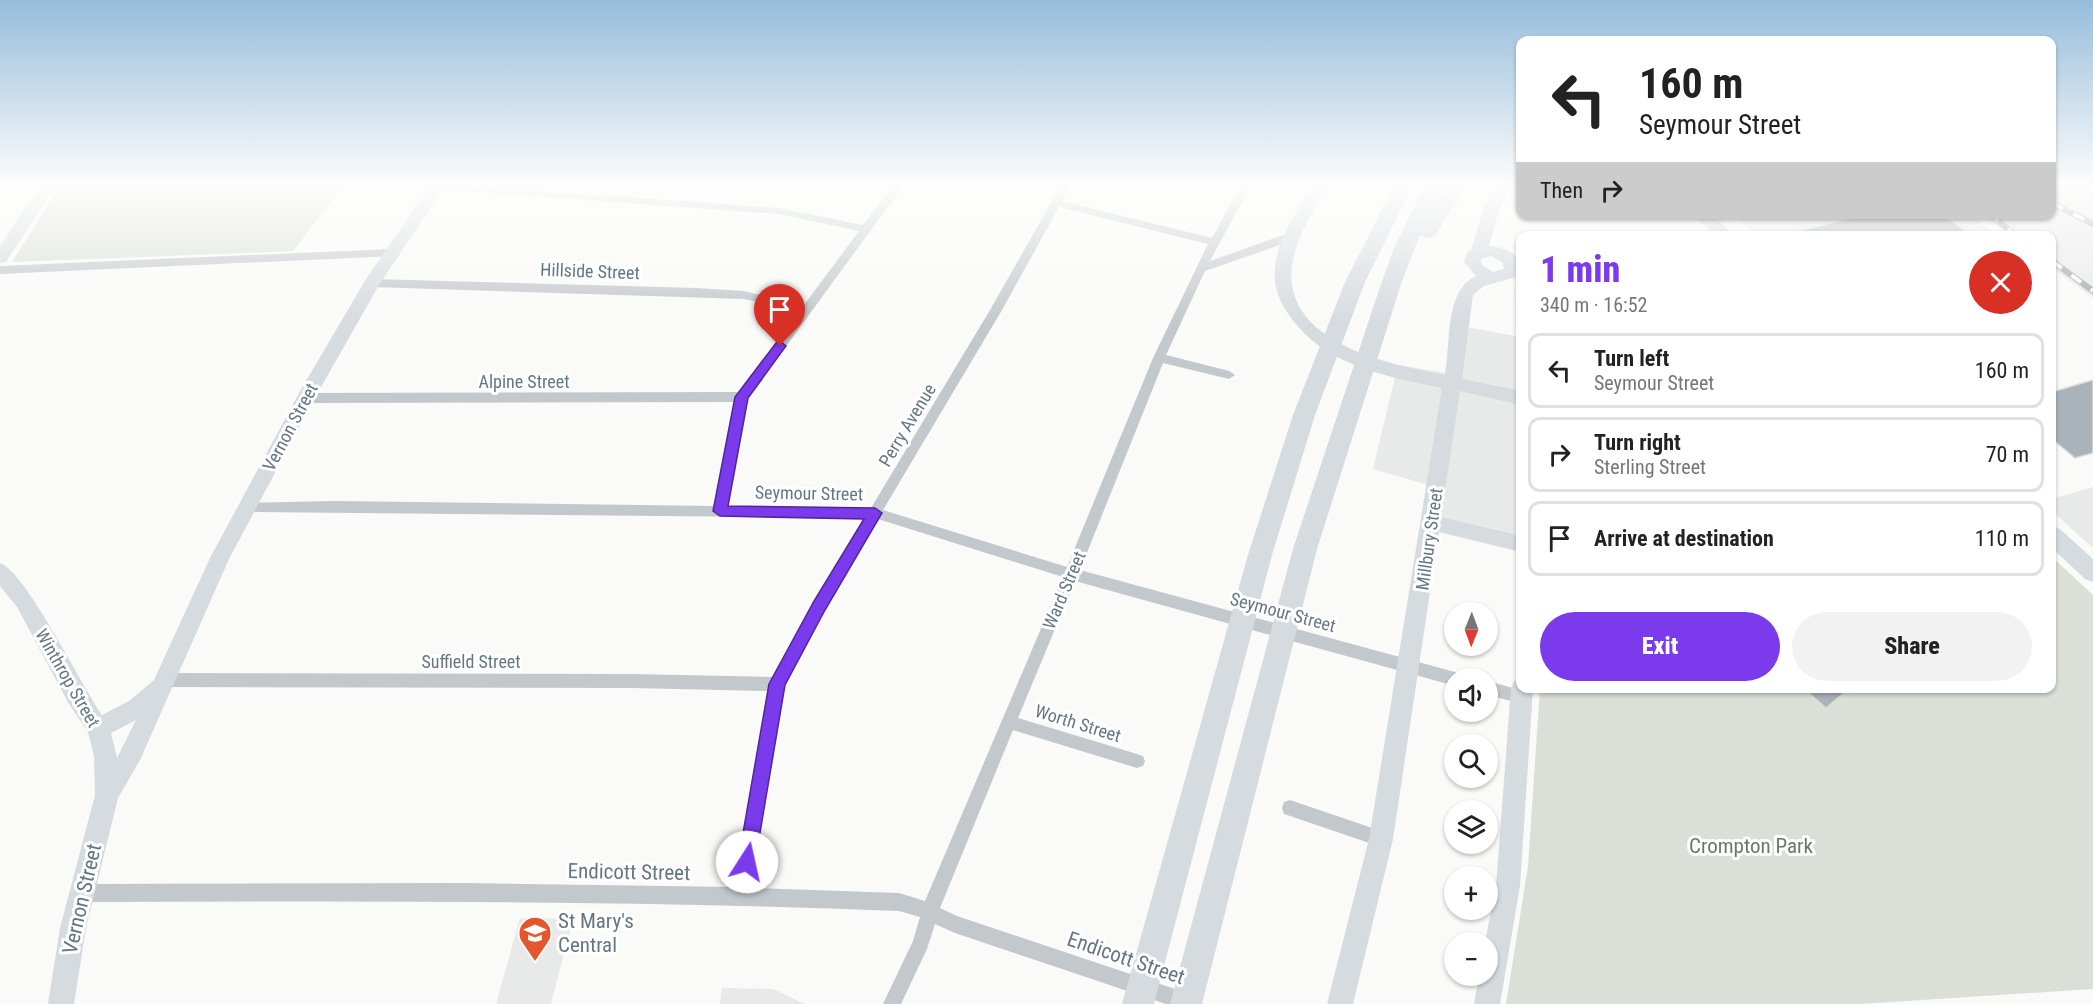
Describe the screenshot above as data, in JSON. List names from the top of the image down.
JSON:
{
  "streets": {
    "main road": ["Vernon Street", "Millbury Street", "Winthrop Street"],
    "street": [
      "Hillside Street",
      "Alpine Street",
      "Perry Avenue",
      "Seymour Street",
      "Ward Street",
      "Suffield Street",
      "Worth Street",
      "Endicott Street"
    ]
  },
  "crossings": [
    ["Hillside Street", "Vernon Street"],
    ["Alpine Street", "Vernon Street"],
    ["Perry Avenue", "Seymour Street"],
    ["Perry Avenue", "Suffield Street"],
    ["Perry Avenue", "Endicott Street"],
    ["Vernon Street", "Seymour Street"],
    ["Vernon Street", "Suffield Street"],
    ["Vernon Street", "Winthrop Street"],
    ["Vernon Street", "Endicott Street"],
    ["Seymour Street", "Millbury Street"],
    ["Seymour Street", "Ward Street"],
    ["Ward Street", "Worth Street"],
    ["Ward Street", "Endicott Street"]
  ],
  "parks": ["Crompton Park"],
  "places": {
    "school or university": ["St Mary's Central"]
  },
  "north": "bottom",
  "page": {
    "turn": ["160 m", "Seymour Street"],
    "then": "Then",
    "heading": ["1 min", "340 m · 16:52"],
    "list": [
      {
        "name": "Turn left",
        "note": "Seymour Street",
        "value": "160 m"
      },
      {
        "name": "Turn right",
        "note": "Sterling Street",
        "value": "70 m"
      },
      {
        "name": "Arrive at destination",
        "value": "110 m"
      }
    ],
    "buttons": ["Exit", "Share"],
    "map_buttons": ["+", "−"]
  }
}
